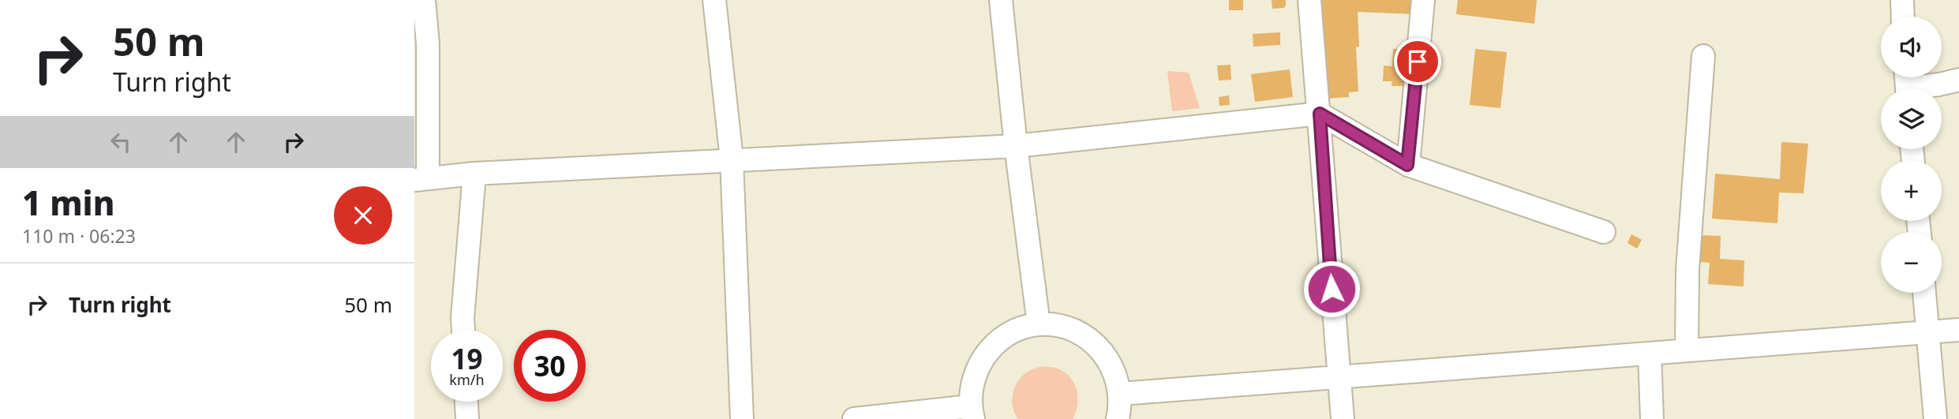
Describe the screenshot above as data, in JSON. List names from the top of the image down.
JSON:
{
  "page": {
    "turn": ["50 m", "Turn right"],
    "map_buttons": ["+", "−"],
    "heading": ["1 min", "110 m · 06:23"],
    "list": [
      {
        "name": "Turn right",
        "value": "50 m"
      }
    ],
    "speed": "19 km/h",
    "limit": "30"
  }
}
